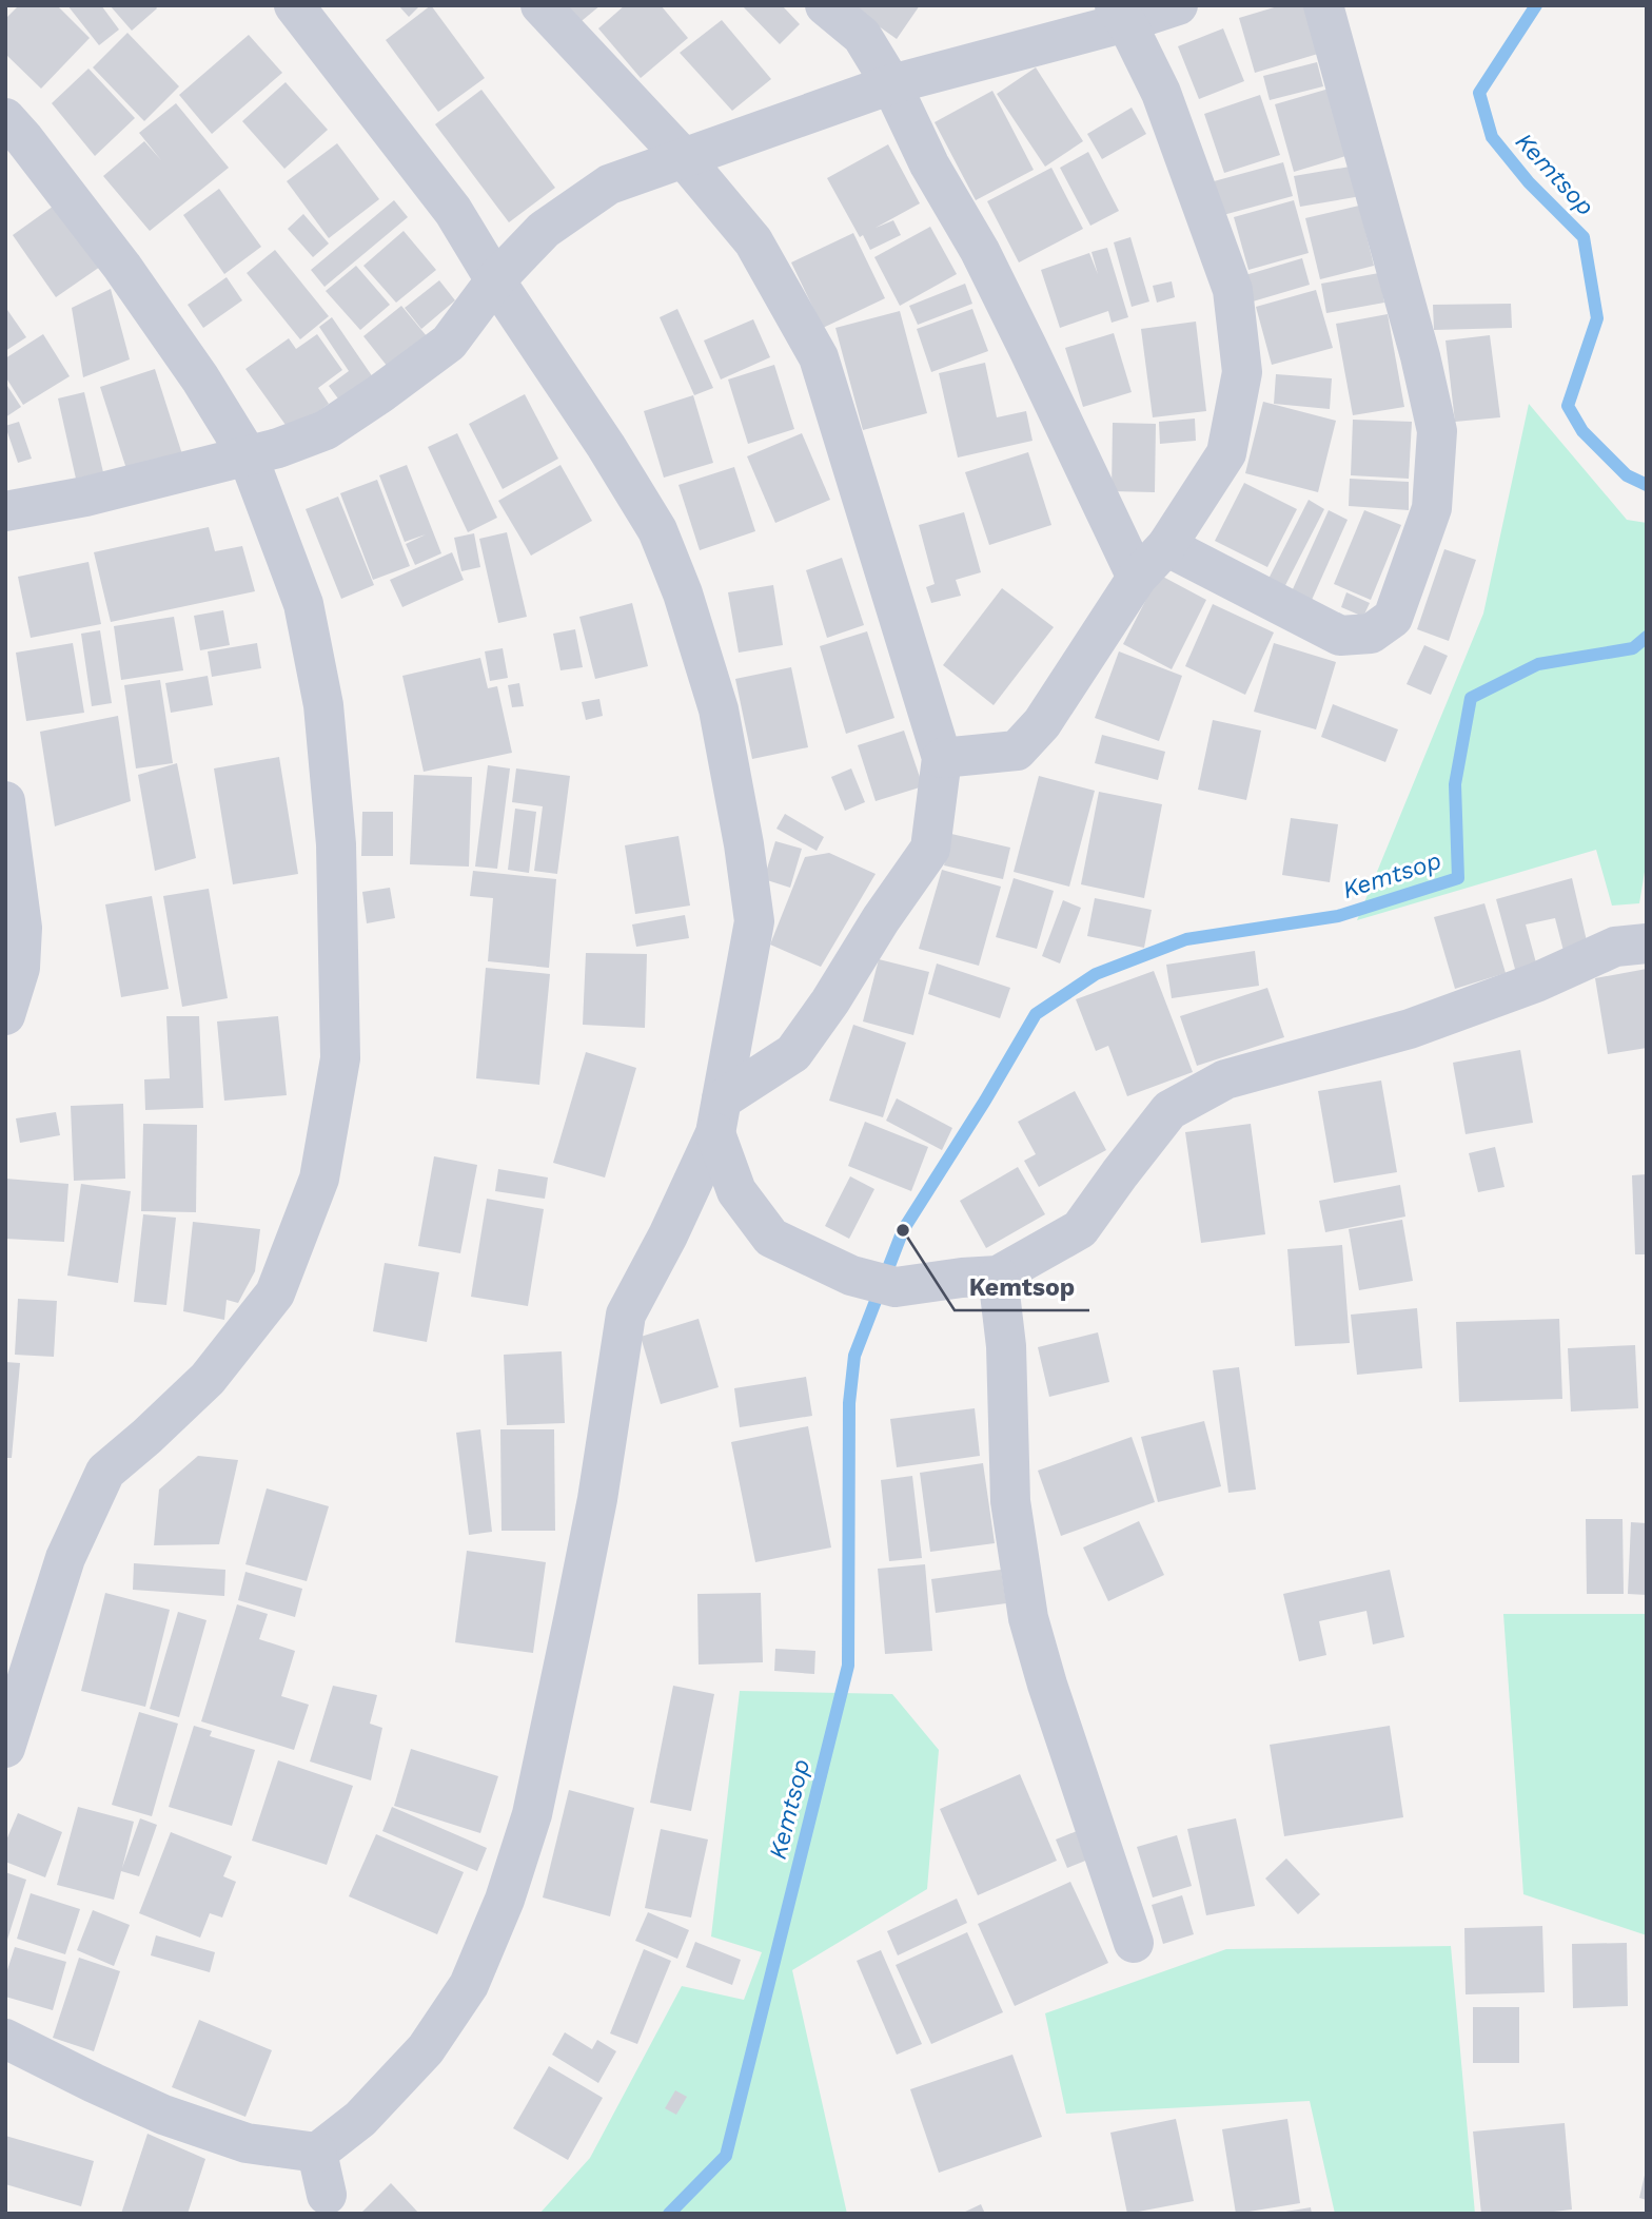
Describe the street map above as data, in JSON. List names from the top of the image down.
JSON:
{
  "water": ["Kemtsop"],
  "places": ["Kemtsop"]
}
